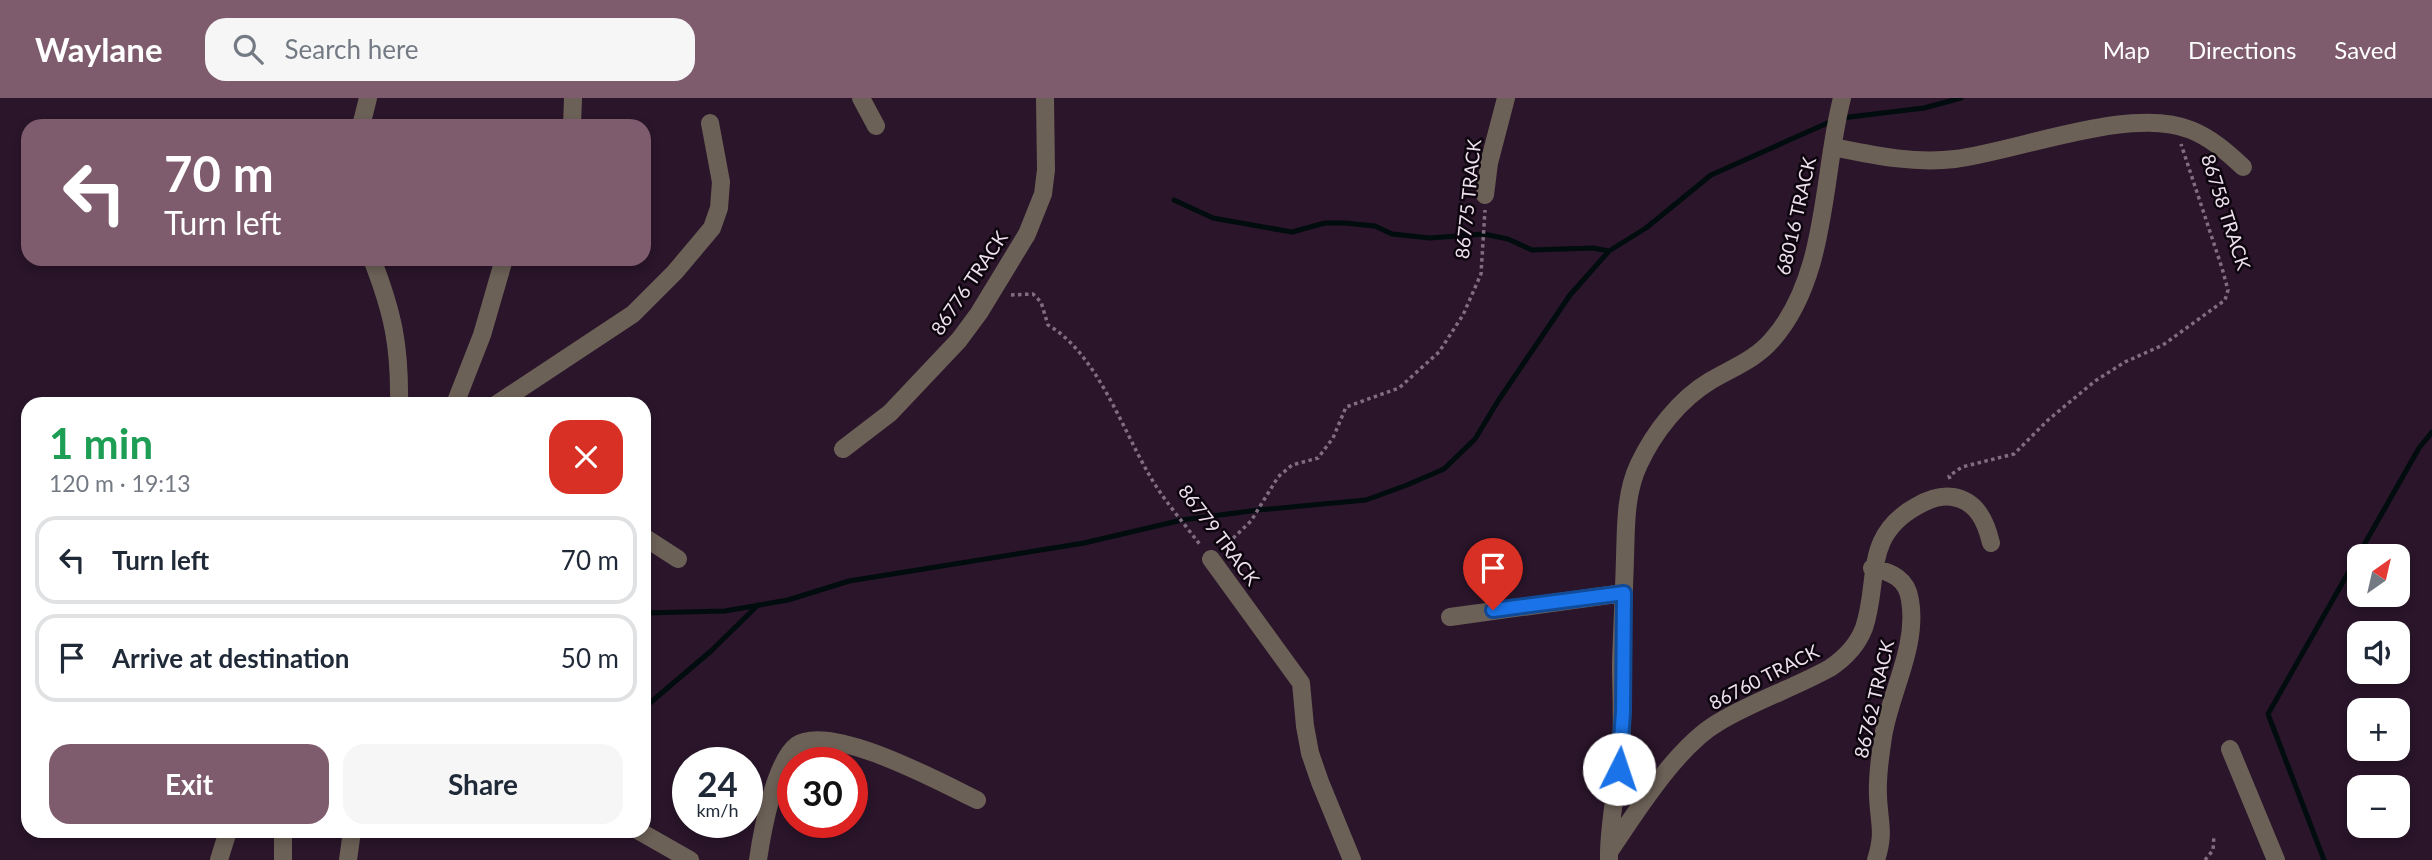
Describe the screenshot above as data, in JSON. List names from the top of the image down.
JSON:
{
  "streets": {
    "street": [
      "86775 TRACK",
      "68016 TRACK",
      "86776 TRACK",
      "86779 TRACK",
      "86760 TRACK",
      "86762 TRACK"
    ],
    "path": ["86758 TRACK"]
  },
  "crossings": [
    ["86775 TRACK", "86779 TRACK"],
    ["86758 TRACK", "86760 TRACK"],
    ["68016 TRACK", "86760 TRACK"],
    ["86776 TRACK", "86779 TRACK"],
    ["86760 TRACK", "86762 TRACK"]
  ],
  "north": "top right",
  "page": {
    "header": "Waylane",
    "search": "Search here",
    "nav": ["Map", "Directions", "Saved"],
    "turn": ["70 m", "Turn left"],
    "heading": ["1 min", "120 m · 19:13"],
    "list": [
      {
        "name": "Turn left",
        "value": "70 m"
      },
      {
        "name": "Arrive at destination",
        "value": "50 m"
      }
    ],
    "map_buttons": ["+", "−"],
    "buttons": ["Exit", "Share"],
    "speed": "24 km/h",
    "limit": "30"
  }
}
